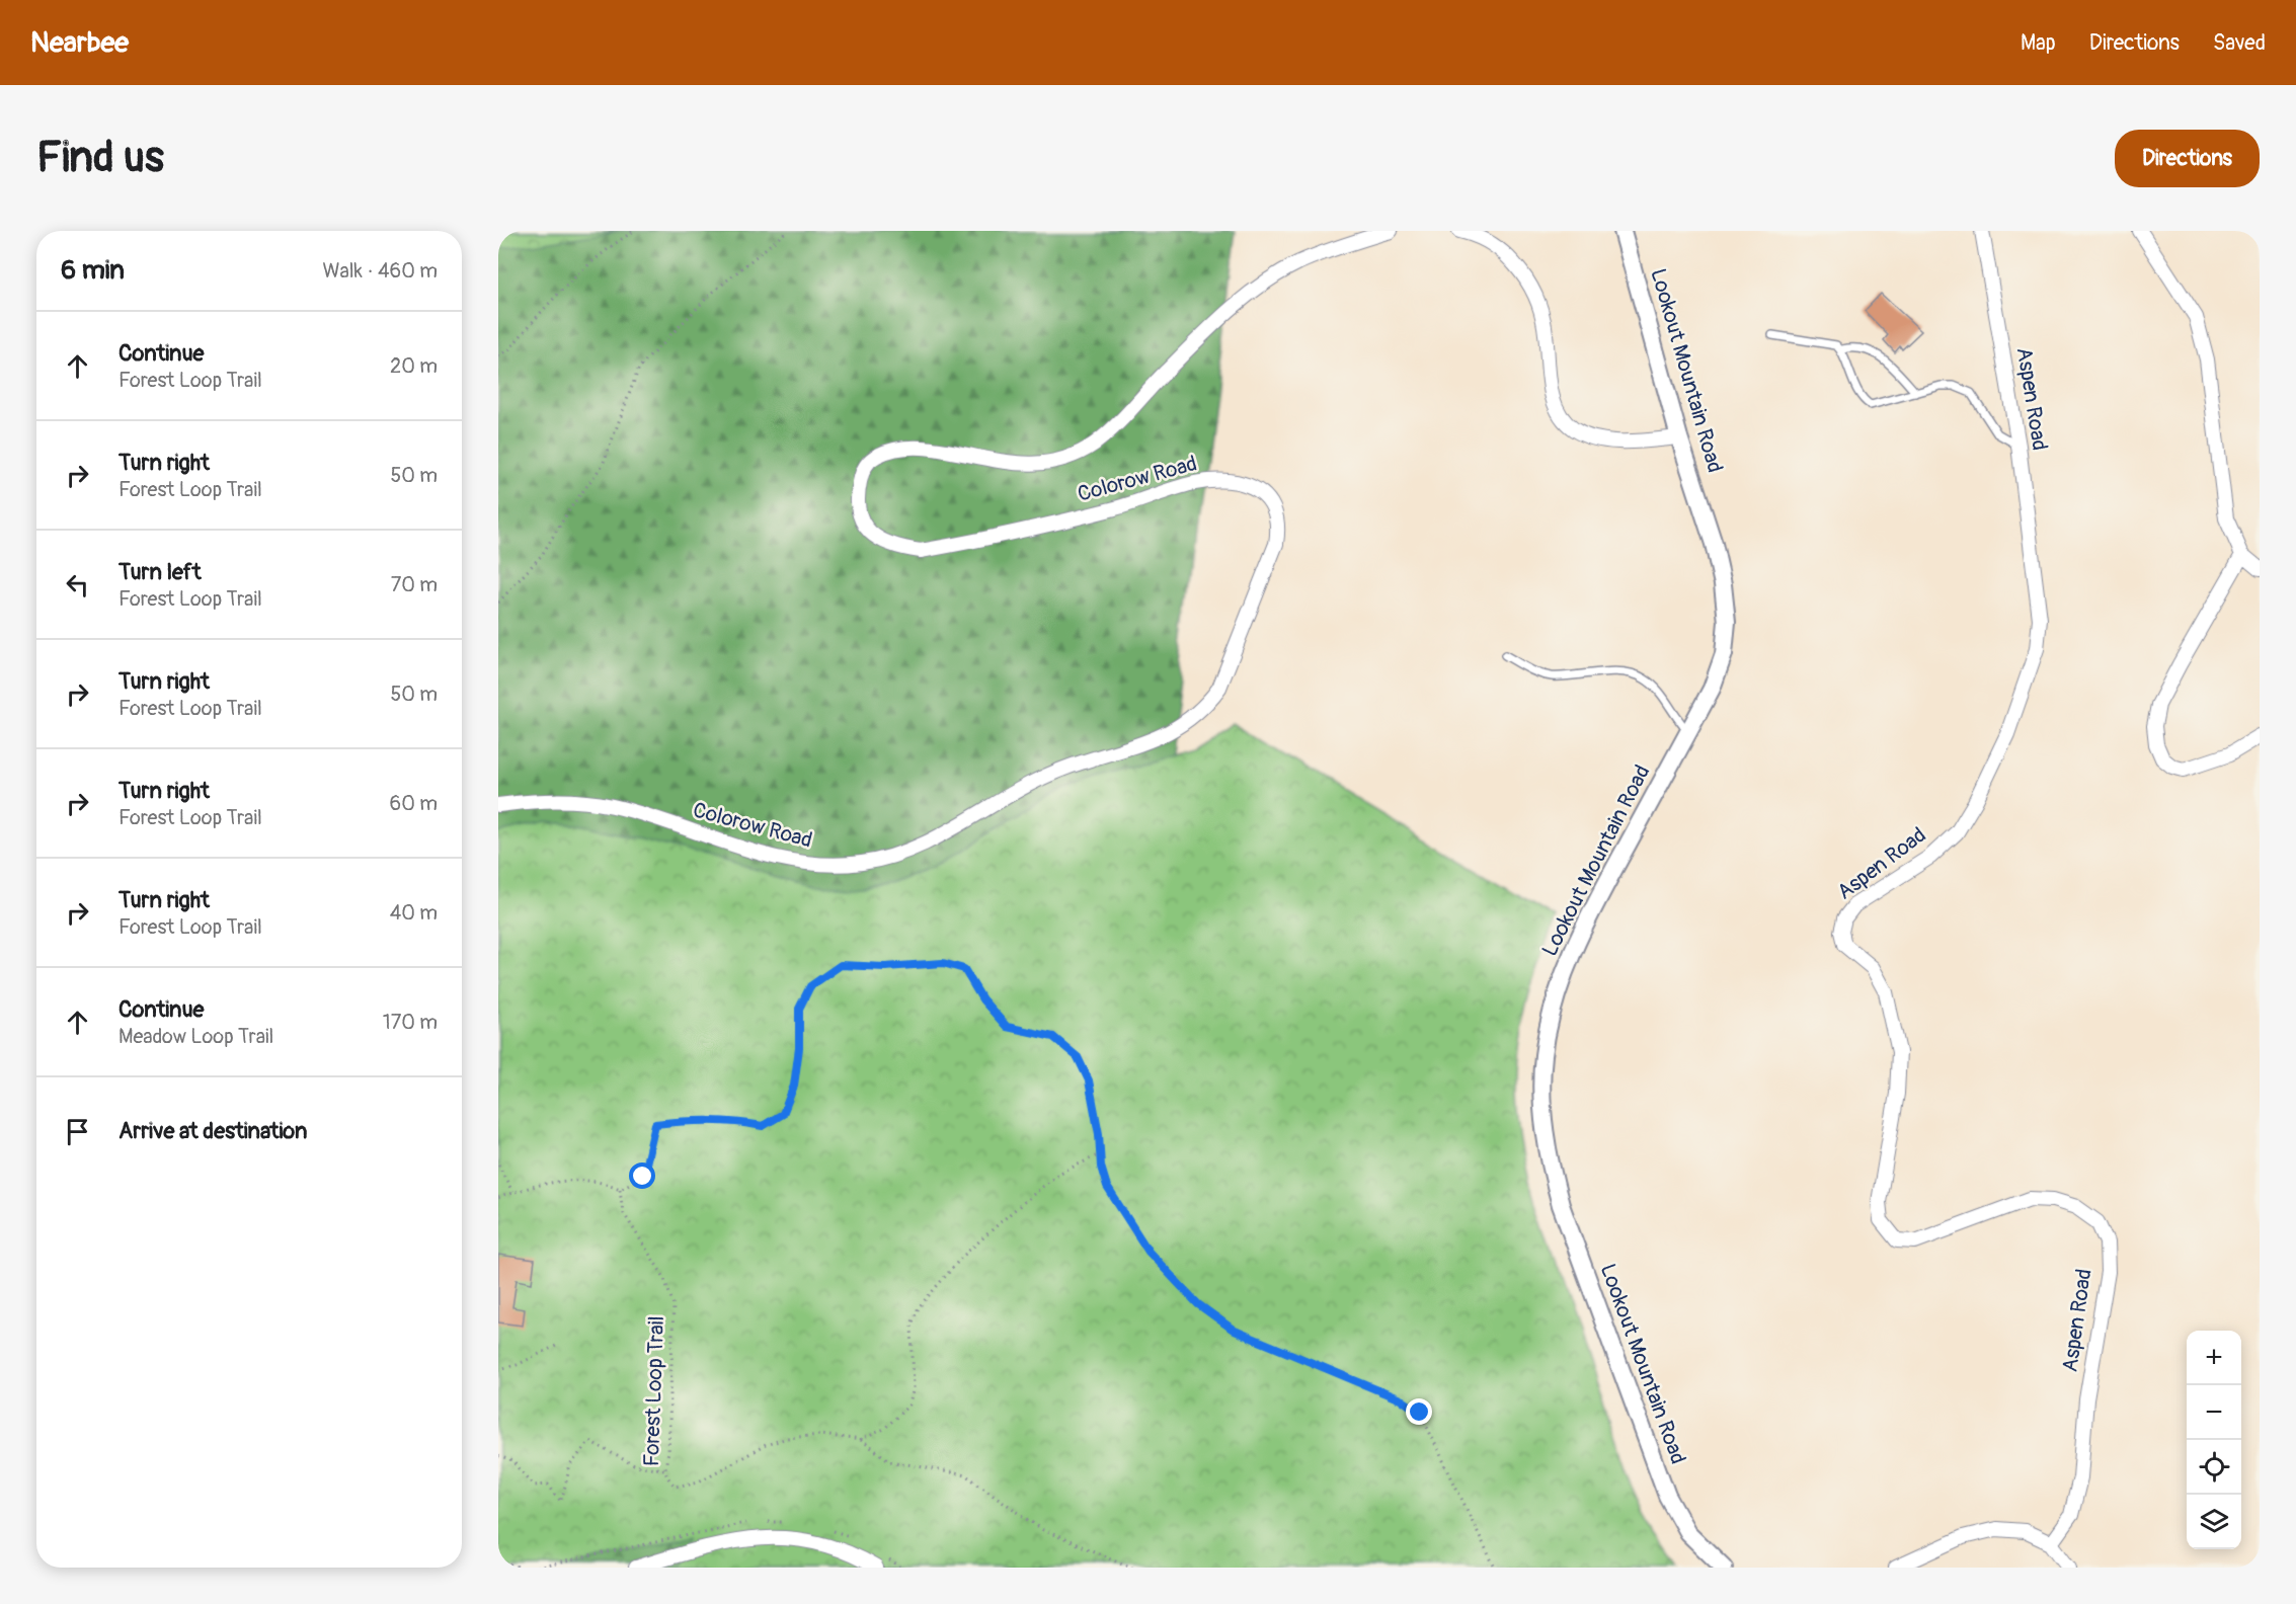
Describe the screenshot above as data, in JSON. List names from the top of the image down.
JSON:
{
  "streets": {
    "street": ["Lookout Mountain Road", "Aspen Road", "Colorow Road"],
    "path": ["Forest Loop Trail"]
  },
  "page": {
    "header": "Nearbee",
    "nav": ["Map", "Directions", "Saved"],
    "buttons": "Directions",
    "title": "Find us",
    "heading": ["6 min", "Walk · 460 m"],
    "list": [
      ["Continue", "Forest Loop Trail", "20 m"],
      ["Turn right", "Forest Loop Trail", "50 m"],
      ["Turn left", "Forest Loop Trail", "70 m"],
      ["Turn right", "Forest Loop Trail", "50 m"],
      ["Turn right", "Forest Loop Trail", "60 m"],
      ["Turn right", "Forest Loop Trail", "40 m"],
      ["Continue", "Meadow Loop Trail", "170 m"],
      "Arrive at destination"
    ],
    "map_buttons": ["+", "−"]
  }
}
